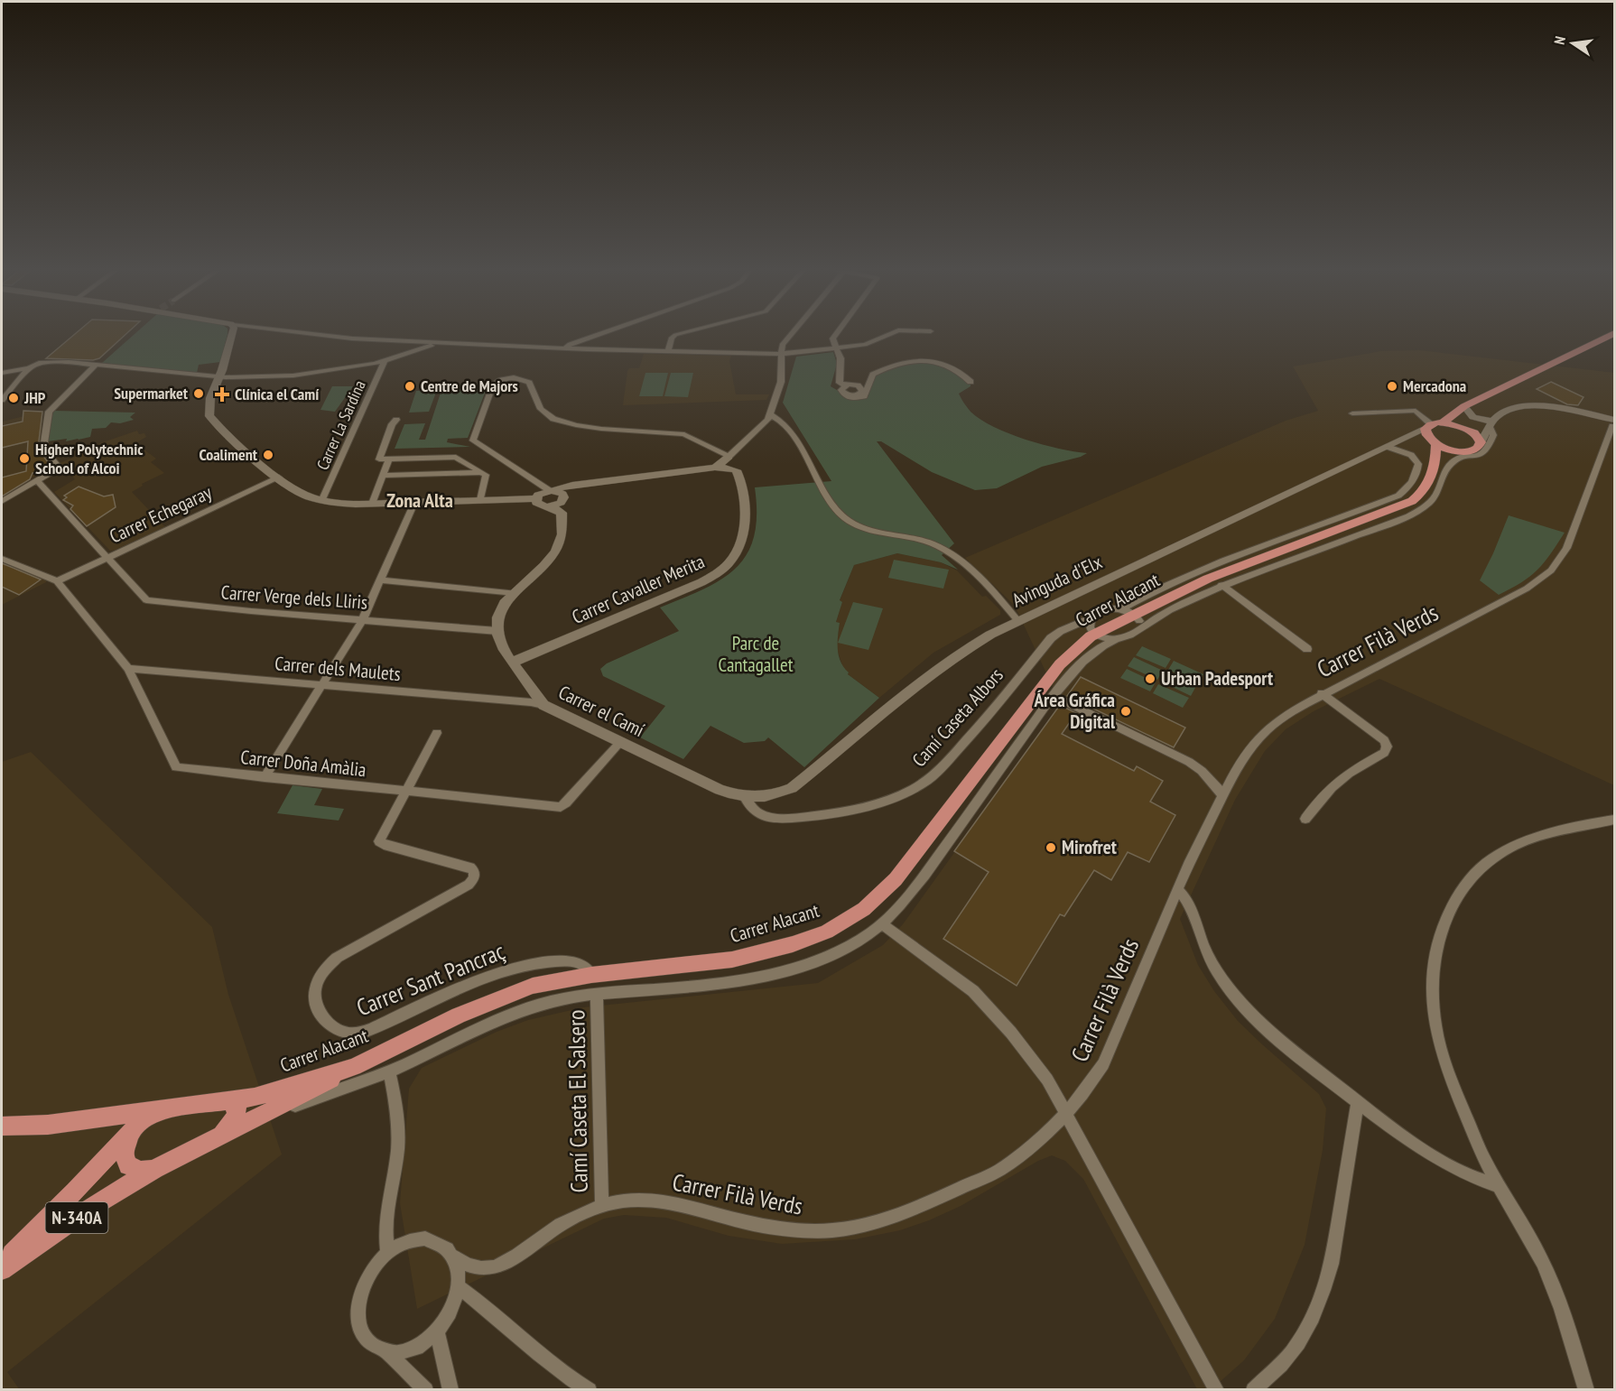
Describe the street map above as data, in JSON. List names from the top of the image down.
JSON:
{
  "streets": {
    "main road": ["Carrer Alacant", "N-340A"],
    "street": [
      "Carrer La Sardina",
      "Carrer Echegaray",
      "Avinguda d'Elx",
      "Carrer Cavaller Merita",
      "Carrer Verge dels Lliris",
      "Carrer Filà Verds",
      "Carrer dels Maulets",
      "Carrer el Camí",
      "Camí Caseta Albors",
      "Carrer Doña Amàlia",
      "Carrer Sant Pancraç",
      "Camí Caseta El Salsero"
    ]
  },
  "crossings": [
    ["Carrer Echegaray", "Carrer Verge dels Lliris"],
    ["Carrer Echegaray", "Carrer Doña Amàlia"],
    ["Avinguda d'Elx", "Carrer Alacant"],
    ["Avinguda d'Elx", "Carrer el Camí"],
    ["Avinguda d'Elx", "Camí Caseta Albors"],
    ["Carrer Cavaller Merita", "Carrer el Camí"],
    ["Carrer Verge dels Lliris", "Carrer el Camí"],
    ["Carrer Alacant", "Carrer Filà Verds"],
    ["Carrer Alacant", "Camí Caseta Albors"],
    ["Carrer Alacant", "Carrer Sant Pancraç"],
    ["Carrer Alacant", "Camí Caseta El Salsero"],
    ["Carrer Filà Verds", "Camí Caseta El Salsero"],
    ["Carrer dels Maulets", "Carrer el Camí"],
    ["Carrer dels Maulets", "Carrer Doña Amàlia"],
    ["Carrer el Camí", "Camí Caseta Albors"],
    ["Carrer el Camí", "Carrer Doña Amàlia"],
    ["Carrer Doña Amàlia", "Carrer Sant Pancraç"]
  ],
  "districts": ["Zona Alta"],
  "parks": ["Parc de Cantagallet"],
  "places": {
    "other": [
      "Centre de Majors",
      "Mercadona",
      "Supermarket",
      "JHP",
      "Coaliment",
      "Higher Polytechnic School of Alcoi",
      "Urban Padesport",
      "Área Gráfica Digital",
      "Mirofret"
    ],
    "health": ["Clínica el Camí"]
  },
  "north": "left"
}
